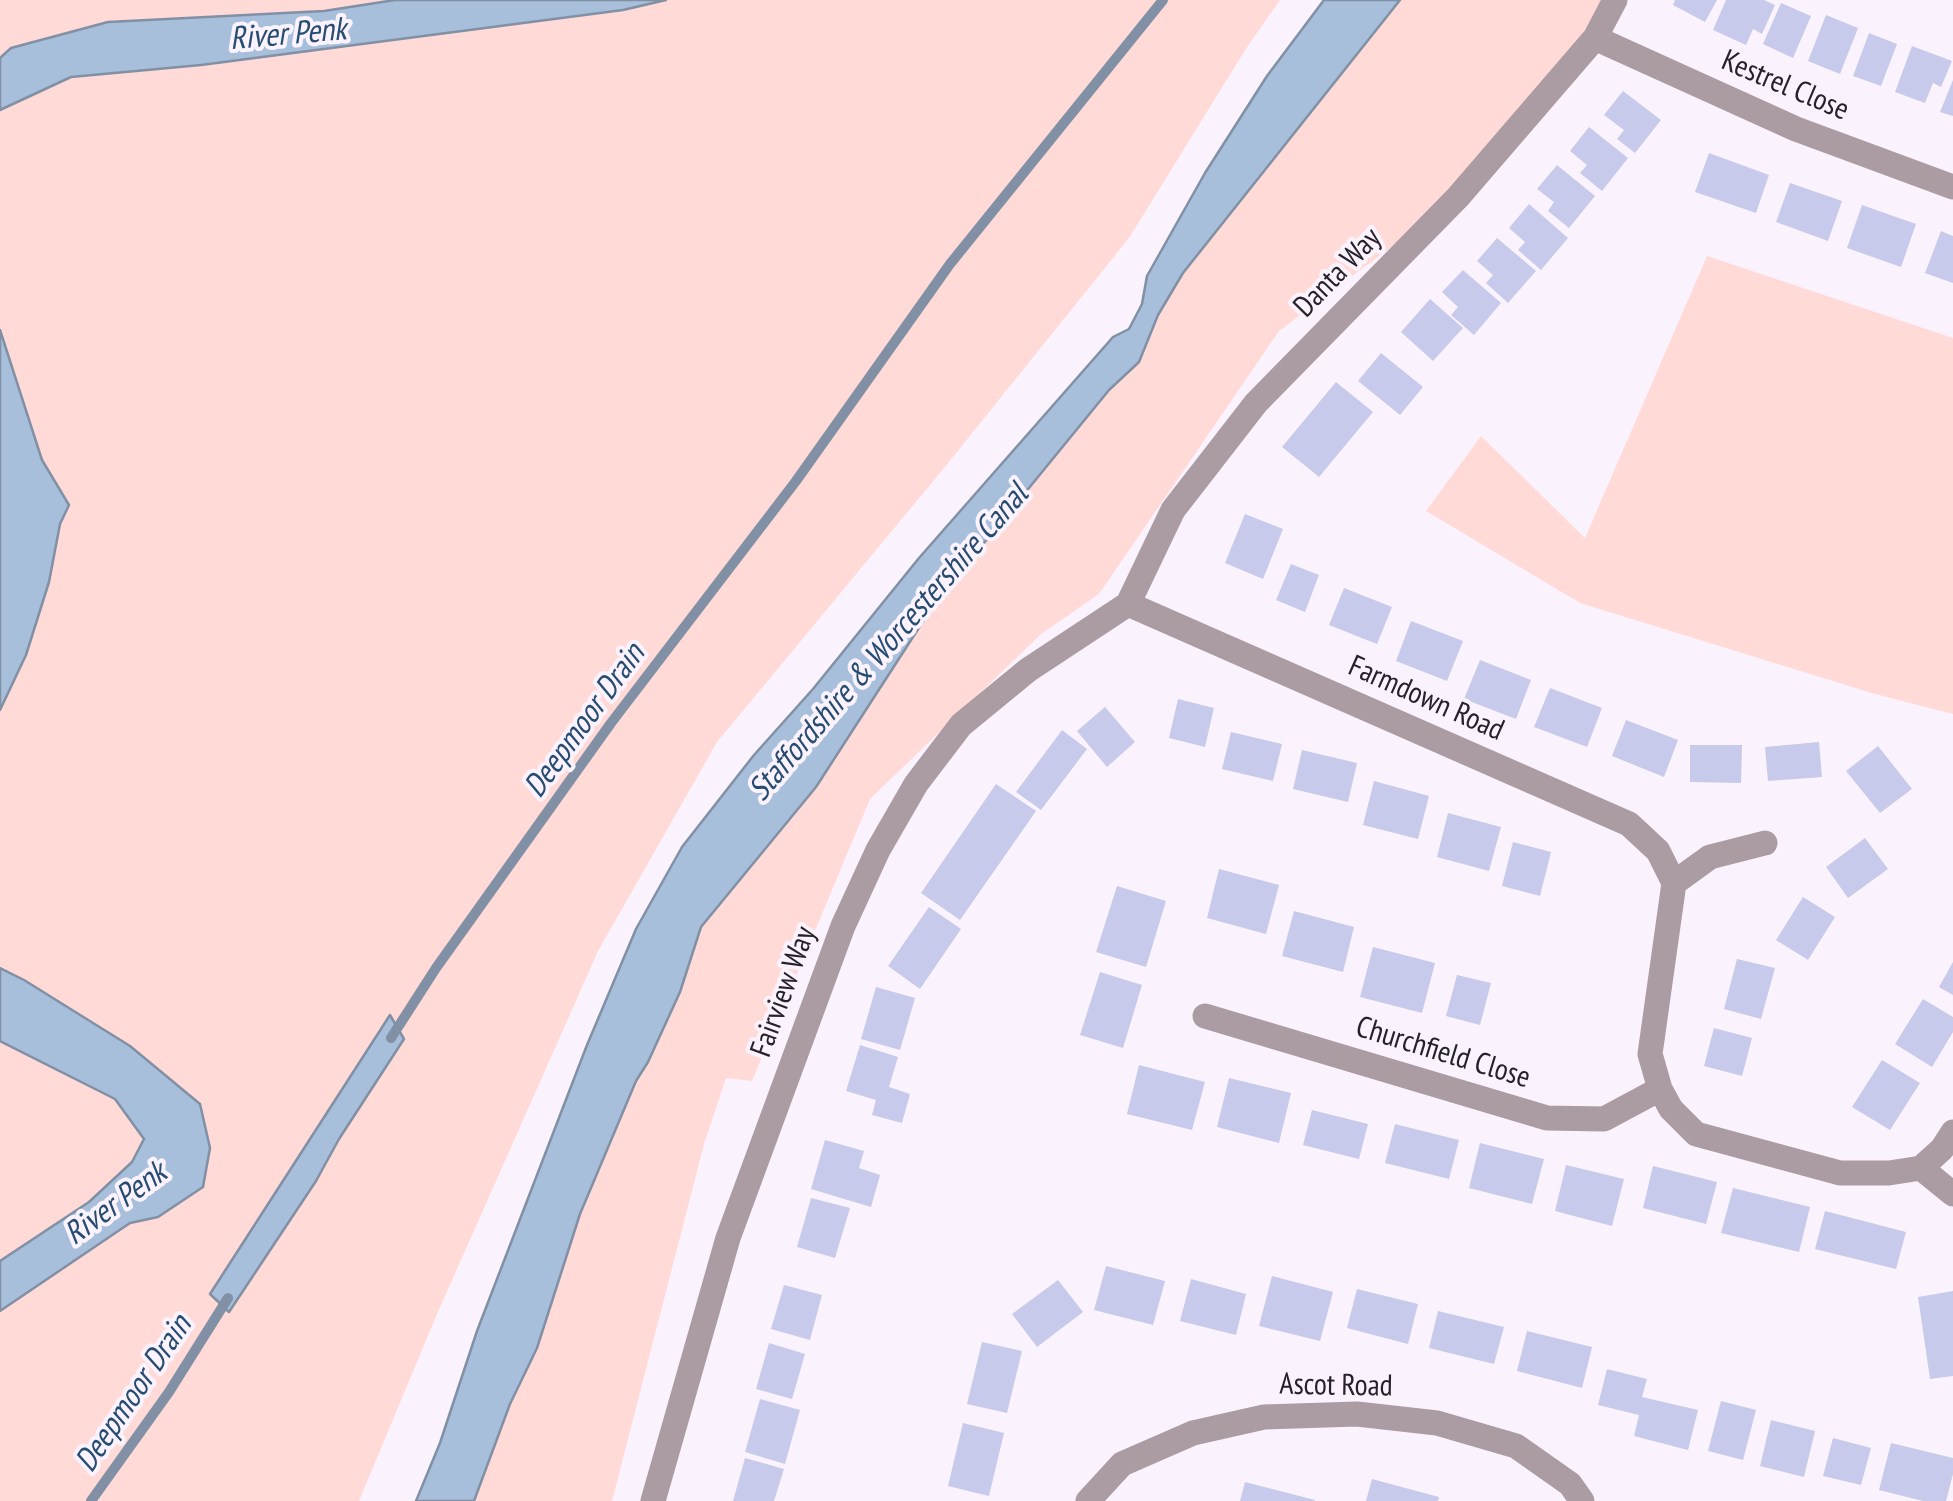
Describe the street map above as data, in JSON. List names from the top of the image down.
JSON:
{
  "streets": {
    "street": [
      "Kestrel Close",
      "Danta Way",
      "Farmdown Road",
      "Fairview Way",
      "Churchfield Close",
      "Ascot Road"
    ]
  },
  "crossings": [
    ["Kestrel Close", "Danta Way"],
    ["Danta Way", "Farmdown Road"],
    ["Danta Way", "Fairview Way"],
    ["Farmdown Road", "Fairview Way"]
  ],
  "water": ["River Penk", "Staffordshire & Worcestershire Canal", "Deepmoor Drain"]
}
